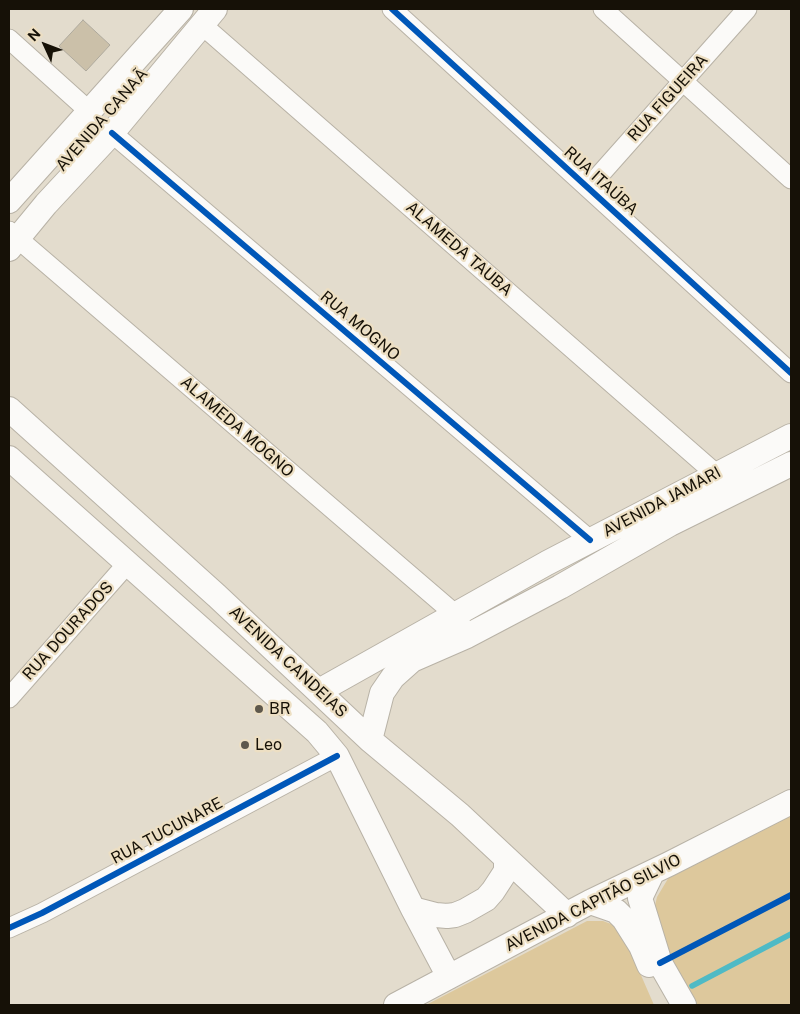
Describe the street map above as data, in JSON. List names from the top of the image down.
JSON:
{
  "streets": {
    "main road": [
      "AVENIDA CANAÃ",
      "AVENIDA JAMARI",
      "AVENIDA CANDEIAS",
      "AVENIDA CAPITÃO SILVIO"
    ],
    "street": [
      "RUA FIGUEIRA",
      "RUA ITAÚBA",
      "ALAMEDA TAUBA",
      "RUA MOGNO",
      "ALAMEDA MOGNO",
      "RUA DOURADOS",
      "RUA TUCUNARE"
    ]
  },
  "crossings": [
    ["RUA FIGUEIRA", "RUA ITAÚBA"],
    ["AVENIDA CANAÃ", "ALAMEDA TAUBA"],
    ["AVENIDA CANAÃ", "RUA MOGNO"],
    ["AVENIDA CANAÃ", "ALAMEDA MOGNO"],
    ["ALAMEDA TAUBA", "AVENIDA JAMARI"],
    ["RUA MOGNO", "AVENIDA JAMARI"],
    ["ALAMEDA MOGNO", "AVENIDA JAMARI"],
    ["AVENIDA JAMARI", "AVENIDA CANDEIAS"],
    ["RUA DOURADOS", "AVENIDA CANDEIAS"],
    ["AVENIDA CANDEIAS", "RUA TUCUNARE"],
    ["AVENIDA CANDEIAS", "AVENIDA CAPITÃO SILVIO"]
  ],
  "places": ["BR", "Leo"],
  "north": "top left"
}
